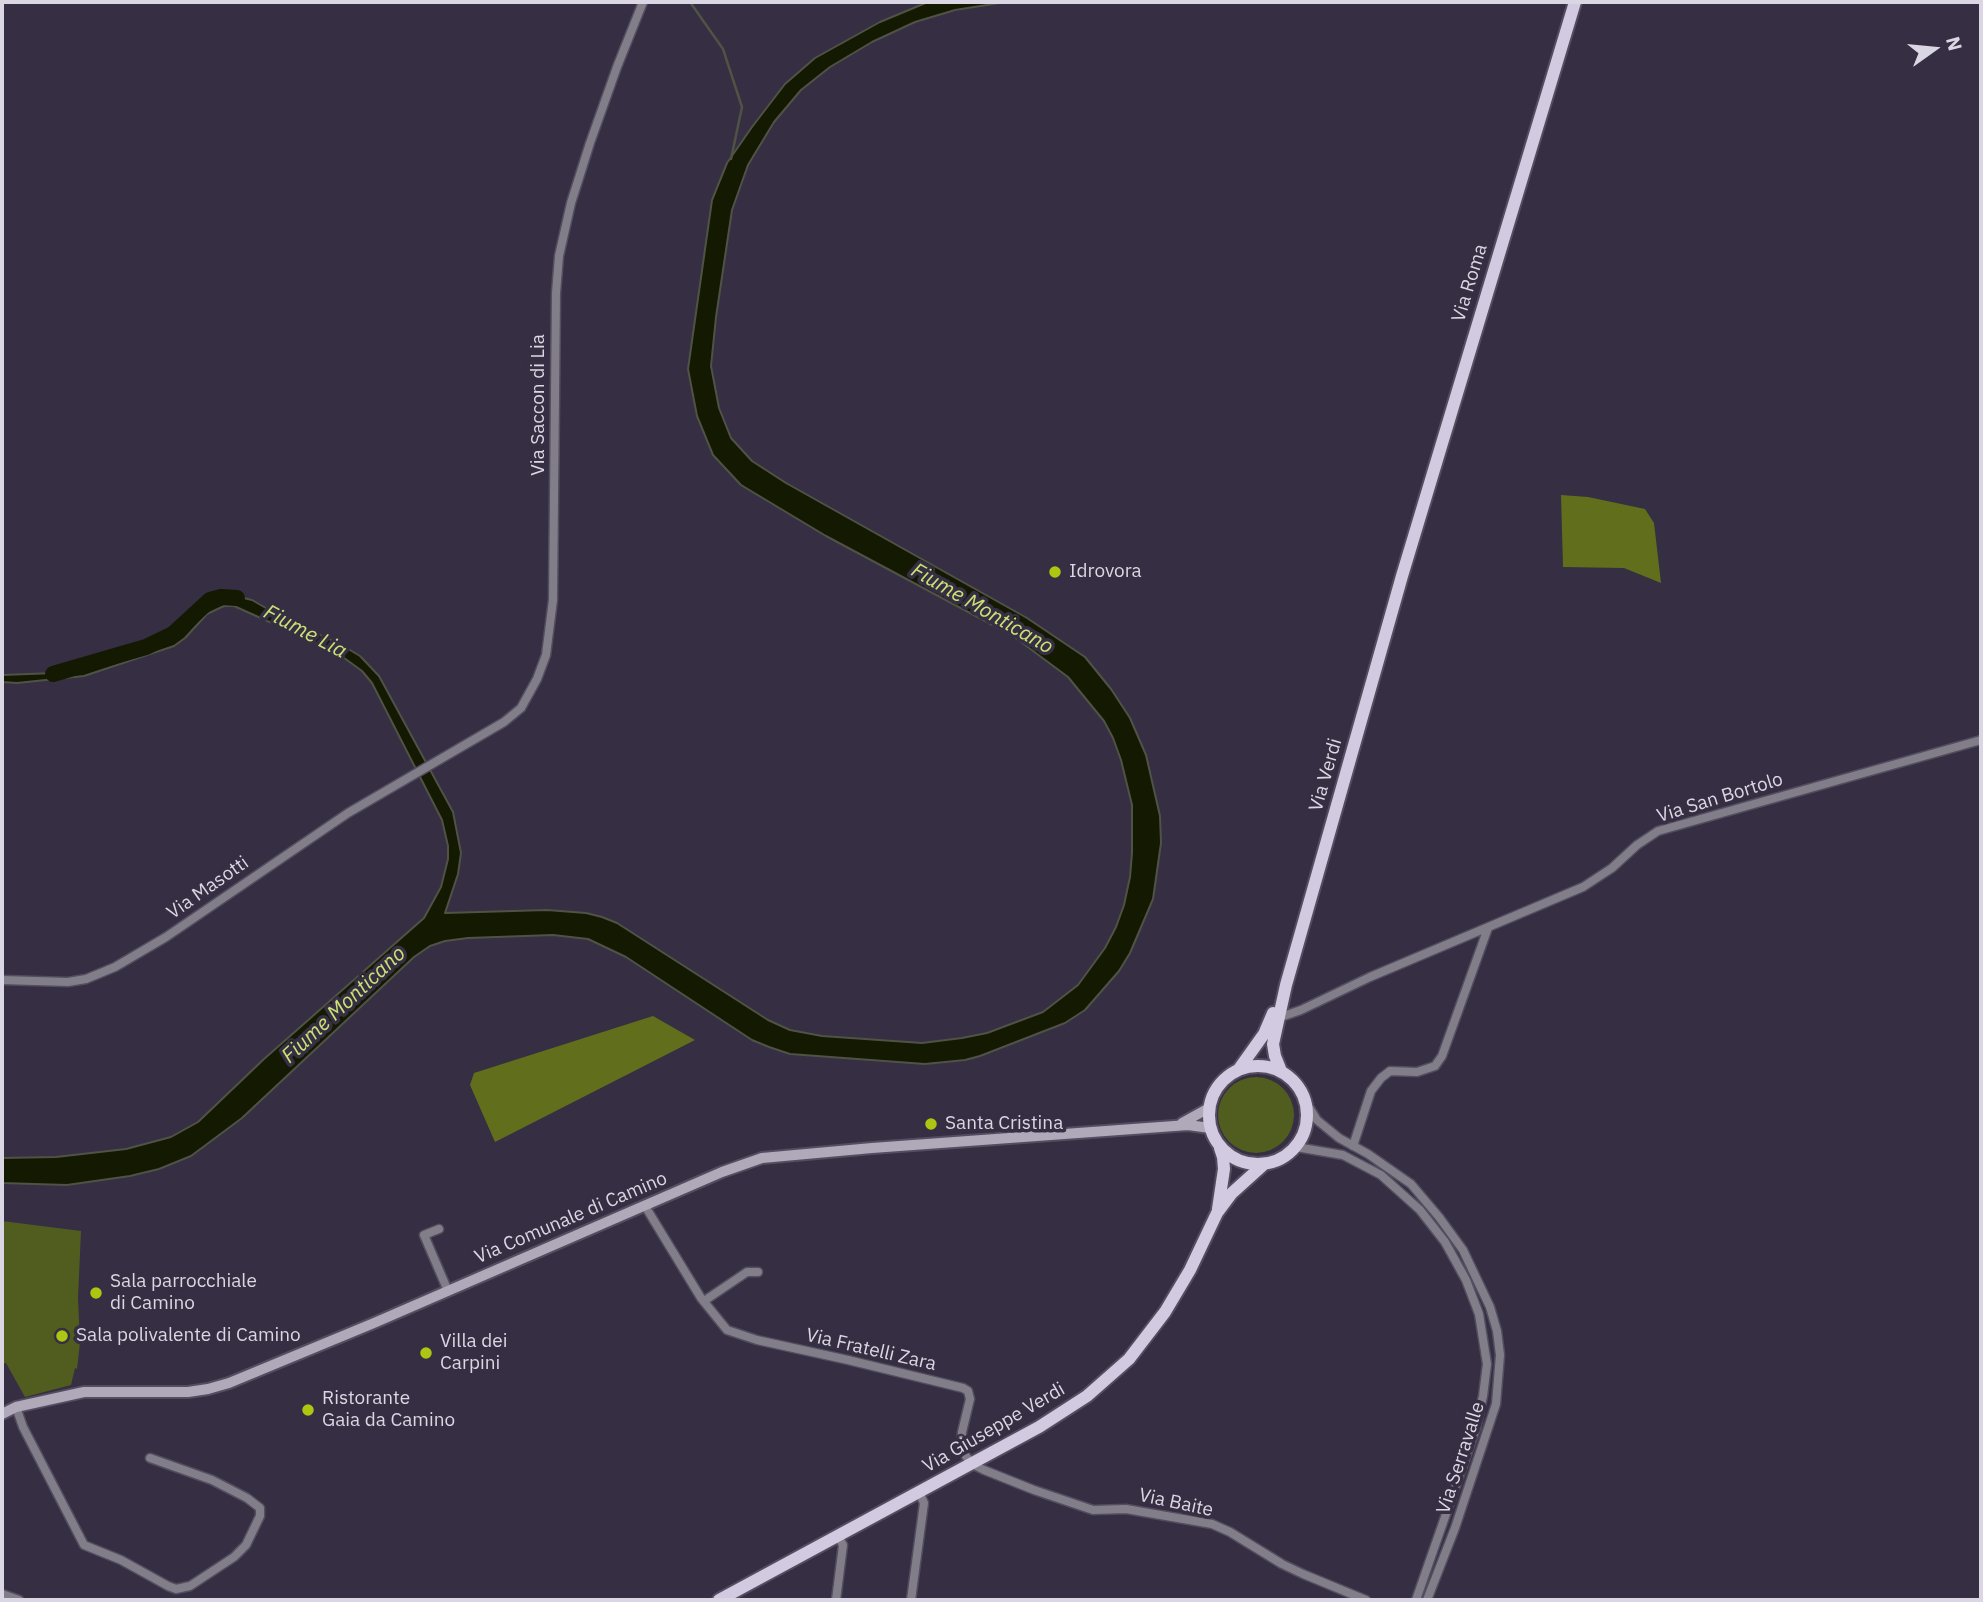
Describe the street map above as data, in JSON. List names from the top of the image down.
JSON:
{
  "streets": {
    "main road": ["Via Roma", "Via Verdi", "Via Giuseppe Verdi"],
    "street": [
      "Via Saccon di Lia",
      "Via San Bortolo",
      "Via Masotti",
      "Via Comunale di Camino",
      "Via Fratelli Zara",
      "Via Serravalle",
      "Via Baite"
    ]
  },
  "crossings": [
    ["Via Roma", "Via Verdi"],
    ["Via Saccon di Lia", "Via Masotti"],
    ["Via Comunale di Camino", "Via Fratelli Zara"],
    ["Via Comunale di Camino", "Via Serravalle"],
    ["Via Fratelli Zara", "Via Giuseppe Verdi"],
    ["Via Fratelli Zara", "Via Baite"],
    ["Via Giuseppe Verdi", "Via Baite"]
  ],
  "water": ["Fiume Monticano", "Fiume Lia"],
  "places": [
    "Idrovora",
    "Santa Cristina",
    "Sala parrocchiale di Camino",
    "Sala polivalente di Camino",
    "Villa dei Carpini",
    "Ristorante Gaia da Camino"
  ],
  "north": "right"
}
